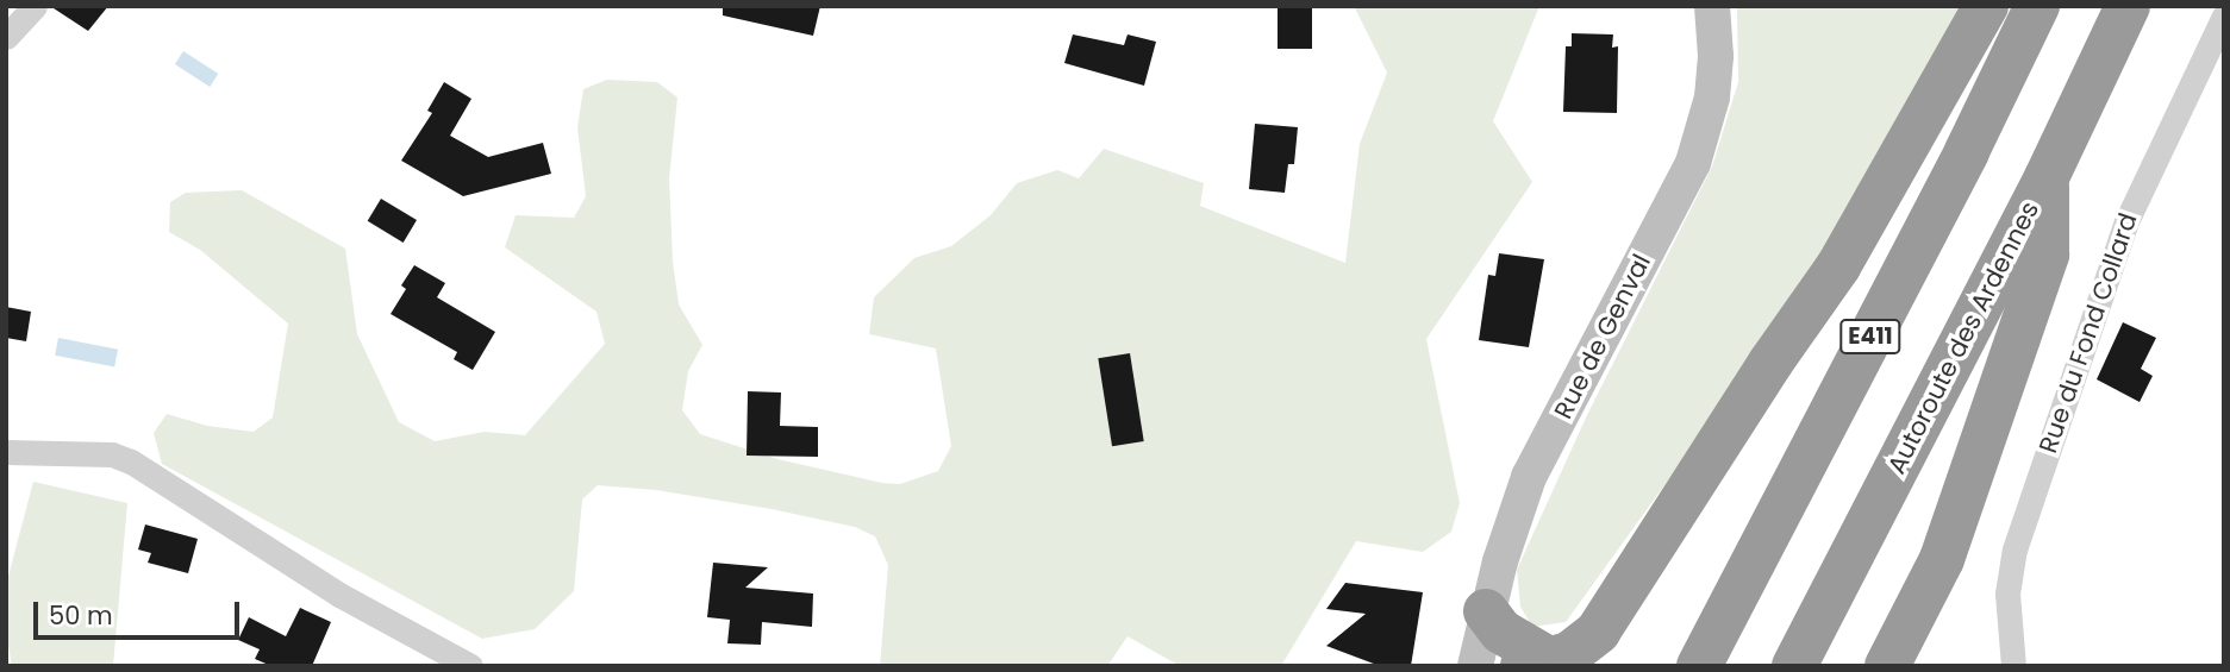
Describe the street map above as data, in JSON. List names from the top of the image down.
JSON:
{
  "streets": {
    "highway": ["E411", "Autoroute des Ardennes"],
    "street": ["Rue du Fond Collard", "Rue de Genval"]
  },
  "scale_bar": "50 m"
}
